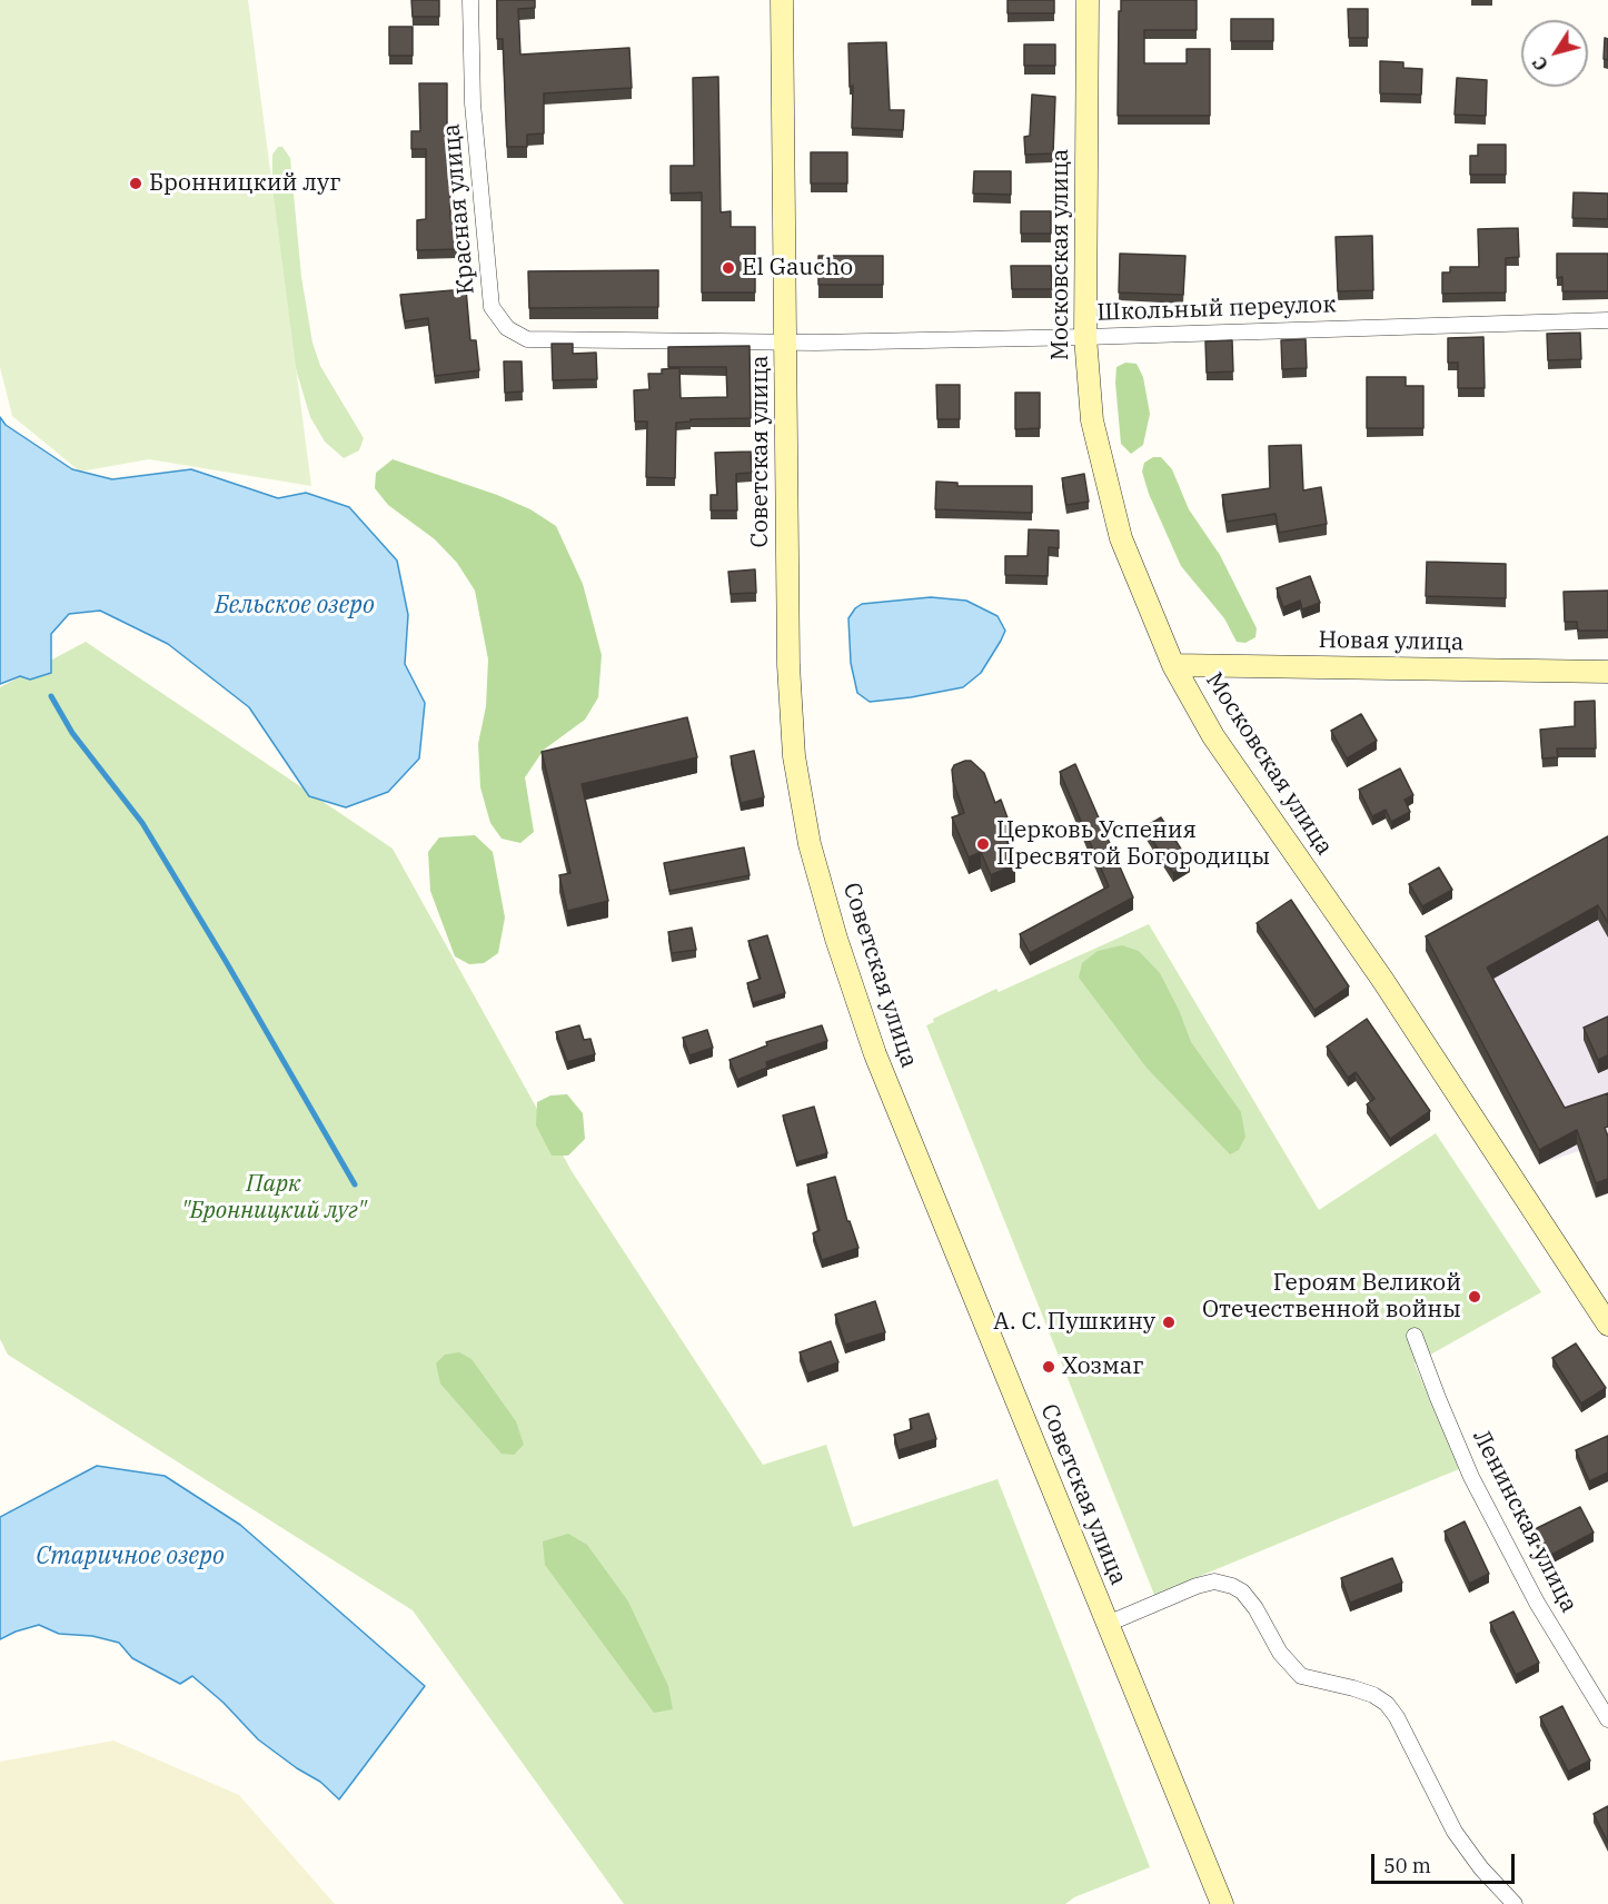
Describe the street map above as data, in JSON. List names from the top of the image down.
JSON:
{
  "streets": {
    "main road": ["Московская улица", "Советская улица", "Новая улица"],
    "street": ["Красная улица", "Школьный переулок", "Ленинская улица"]
  },
  "crossings": [
    ["Красная улица", "Школьный переулок"],
    ["Красная улица", "Советская улица"],
    ["Московская улица", "Школьный переулок"],
    ["Московская улица", "Новая улица"],
    ["Школьный переулок", "Советская улица"]
  ],
  "water": ["Бельское озеро", "Старичное озеро"],
  "parks": ["Парк \"Бронницкий луг\""],
  "places": [
    "Бронницкий луг",
    "El Gaucho",
    "Церковь Успения Пресвятой Богородицы",
    "Героям Великой Отечественной войны",
    "А. С. Пушкину",
    "Хозмаг"
  ],
  "scale_bar": "50 m",
  "north": "bottom left"
}
